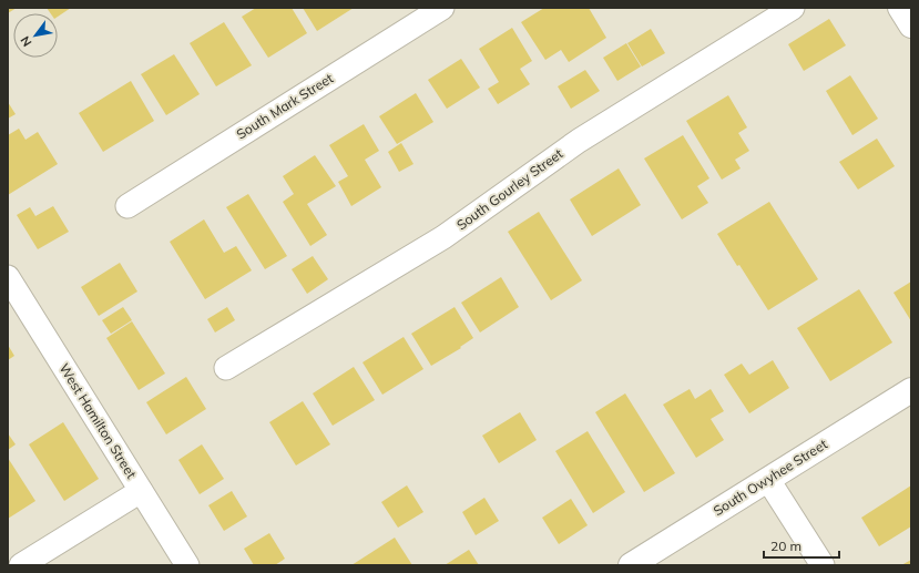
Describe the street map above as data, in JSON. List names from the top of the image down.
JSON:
{
  "streets": {
    "street": [
      "South Mark Street",
      "South Gourley Street",
      "West Hamilton Street",
      "South Owyhee Street"
    ]
  },
  "scale_bar": "20 m",
  "north": "bottom left"
}
